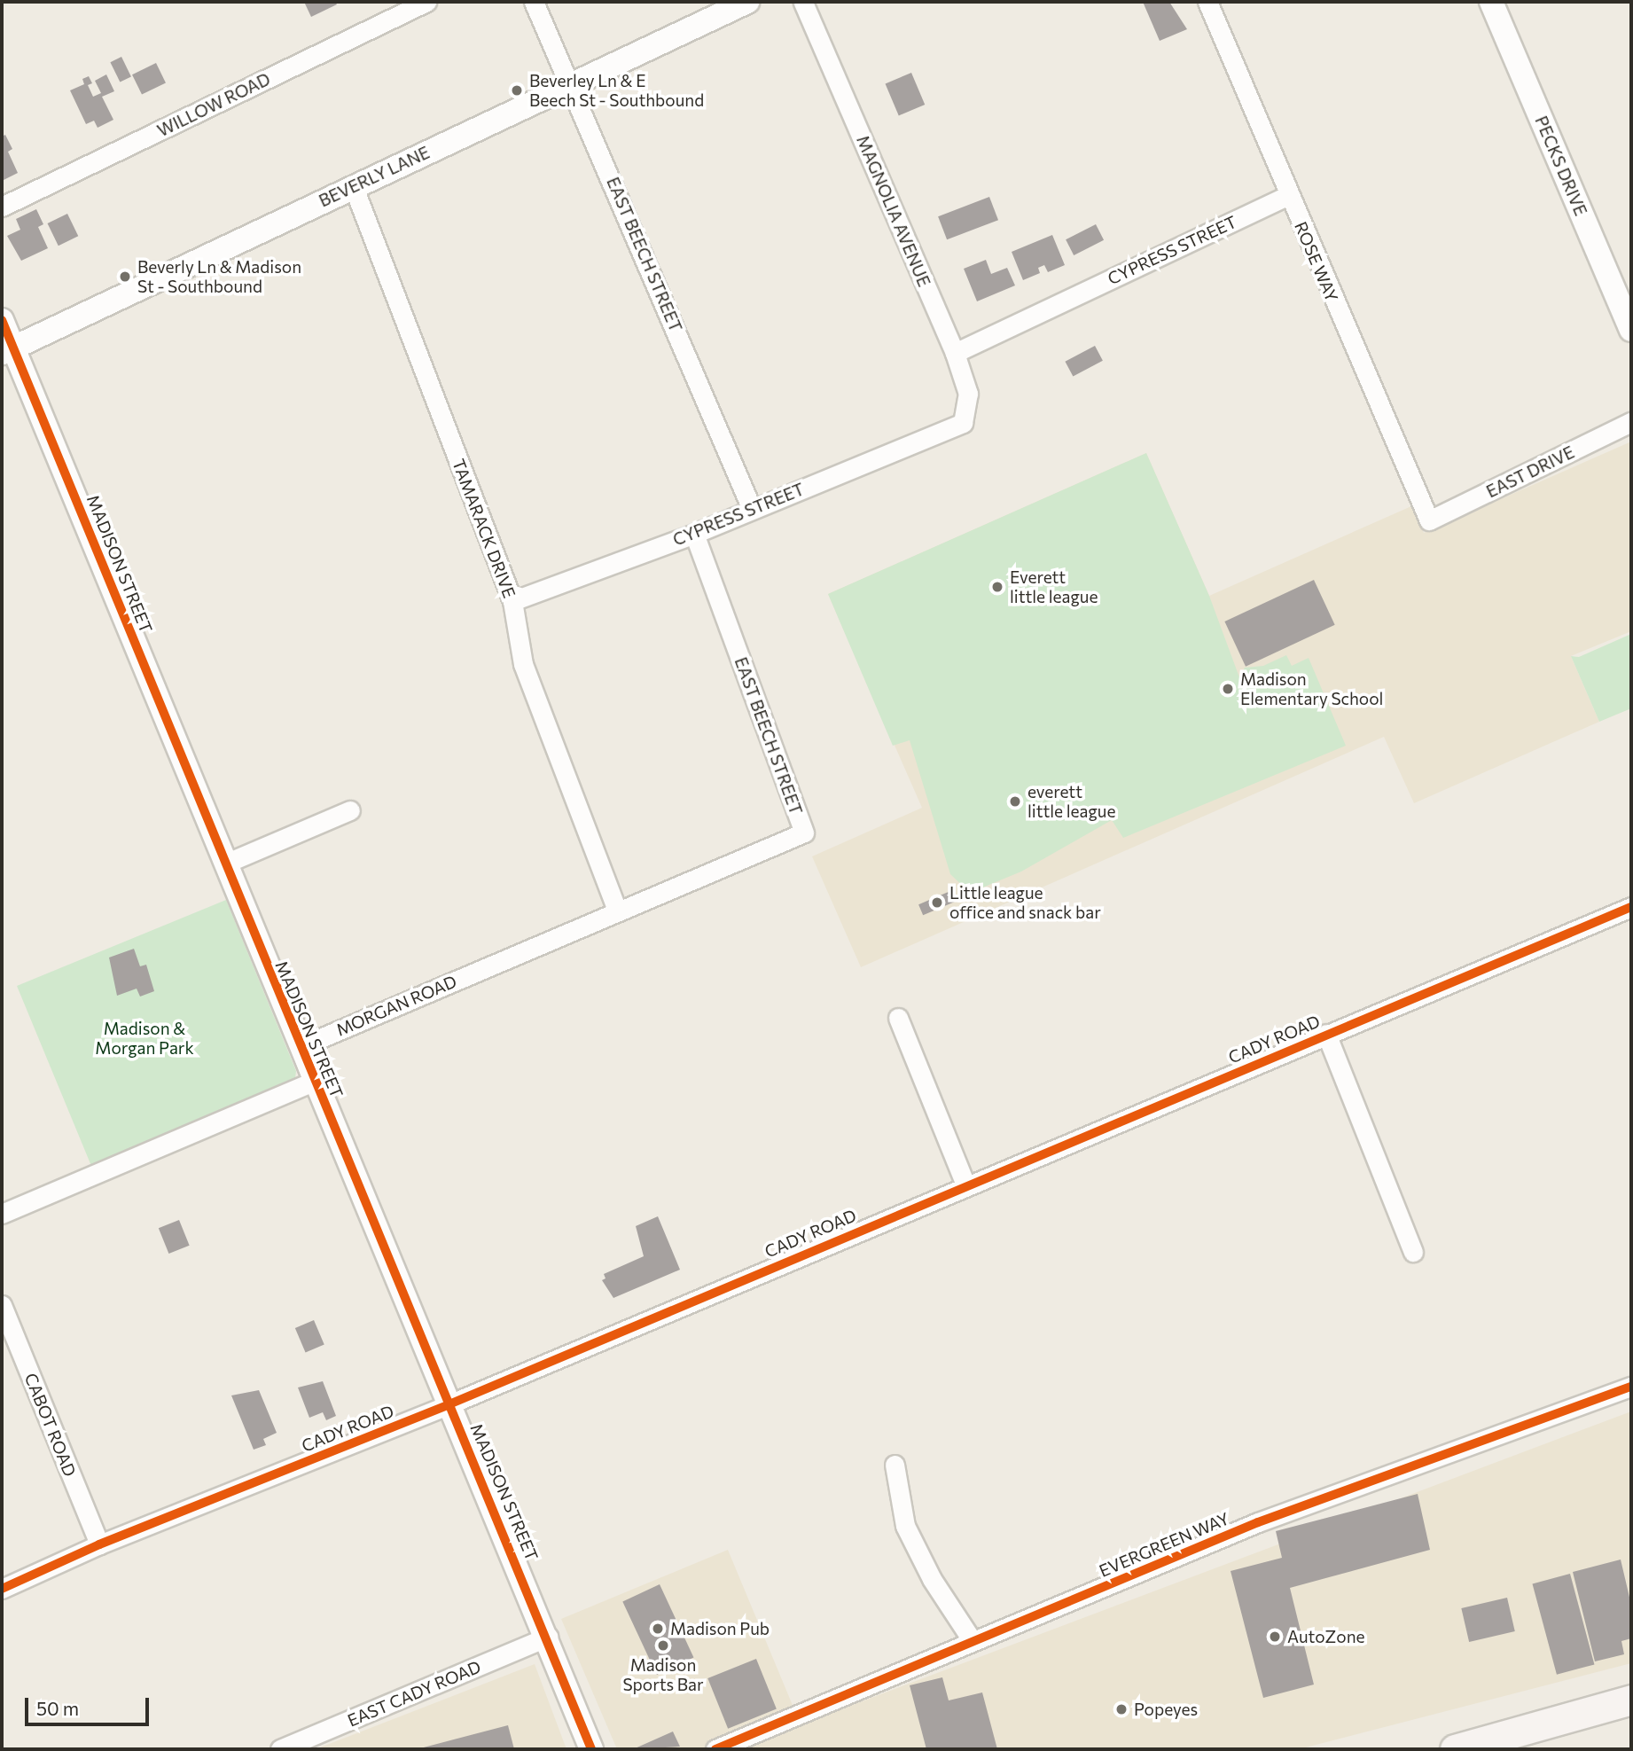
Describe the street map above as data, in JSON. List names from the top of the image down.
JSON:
{
  "streets": {
    "street": [
      "WILLOW ROAD",
      "PECKS DRIVE",
      "BEVERLY LANE",
      "MAGNOLIA AVENUE",
      "CYPRESS STREET",
      "EAST BEECH STREET",
      "ROSE WAY",
      "EAST DRIVE",
      "TAMARACK DRIVE",
      "MADISON STREET",
      "MORGAN ROAD",
      "CADY ROAD",
      "CABOT ROAD",
      "EVERGREEN WAY",
      "EAST CADY ROAD"
    ]
  },
  "crossings": [
    ["BEVERLY LANE", "EAST BEECH STREET"],
    ["BEVERLY LANE", "TAMARACK DRIVE"],
    ["BEVERLY LANE", "MADISON STREET"],
    ["MAGNOLIA AVENUE", "CYPRESS STREET"],
    ["CYPRESS STREET", "EAST BEECH STREET"],
    ["CYPRESS STREET", "ROSE WAY"],
    ["CYPRESS STREET", "TAMARACK DRIVE"],
    ["EAST BEECH STREET", "MORGAN ROAD"],
    ["ROSE WAY", "EAST DRIVE"],
    ["TAMARACK DRIVE", "MORGAN ROAD"],
    ["MADISON STREET", "MORGAN ROAD"],
    ["MADISON STREET", "CADY ROAD"],
    ["MADISON STREET", "EAST CADY ROAD"],
    ["CADY ROAD", "CABOT ROAD"]
  ],
  "parks": ["Madison & Morgan Park"],
  "places": [
    "Beverley Ln & E Beech St - Southbound",
    "Beverly Ln & Madison St - Southbound",
    "Everett little league",
    "Madison Elementary School",
    "everett little league",
    "Little league office and snack bar",
    "Madison Pub",
    "AutoZone",
    "Madison Sports Bar",
    "Popeyes"
  ],
  "scale_bar": "50 m"
}
